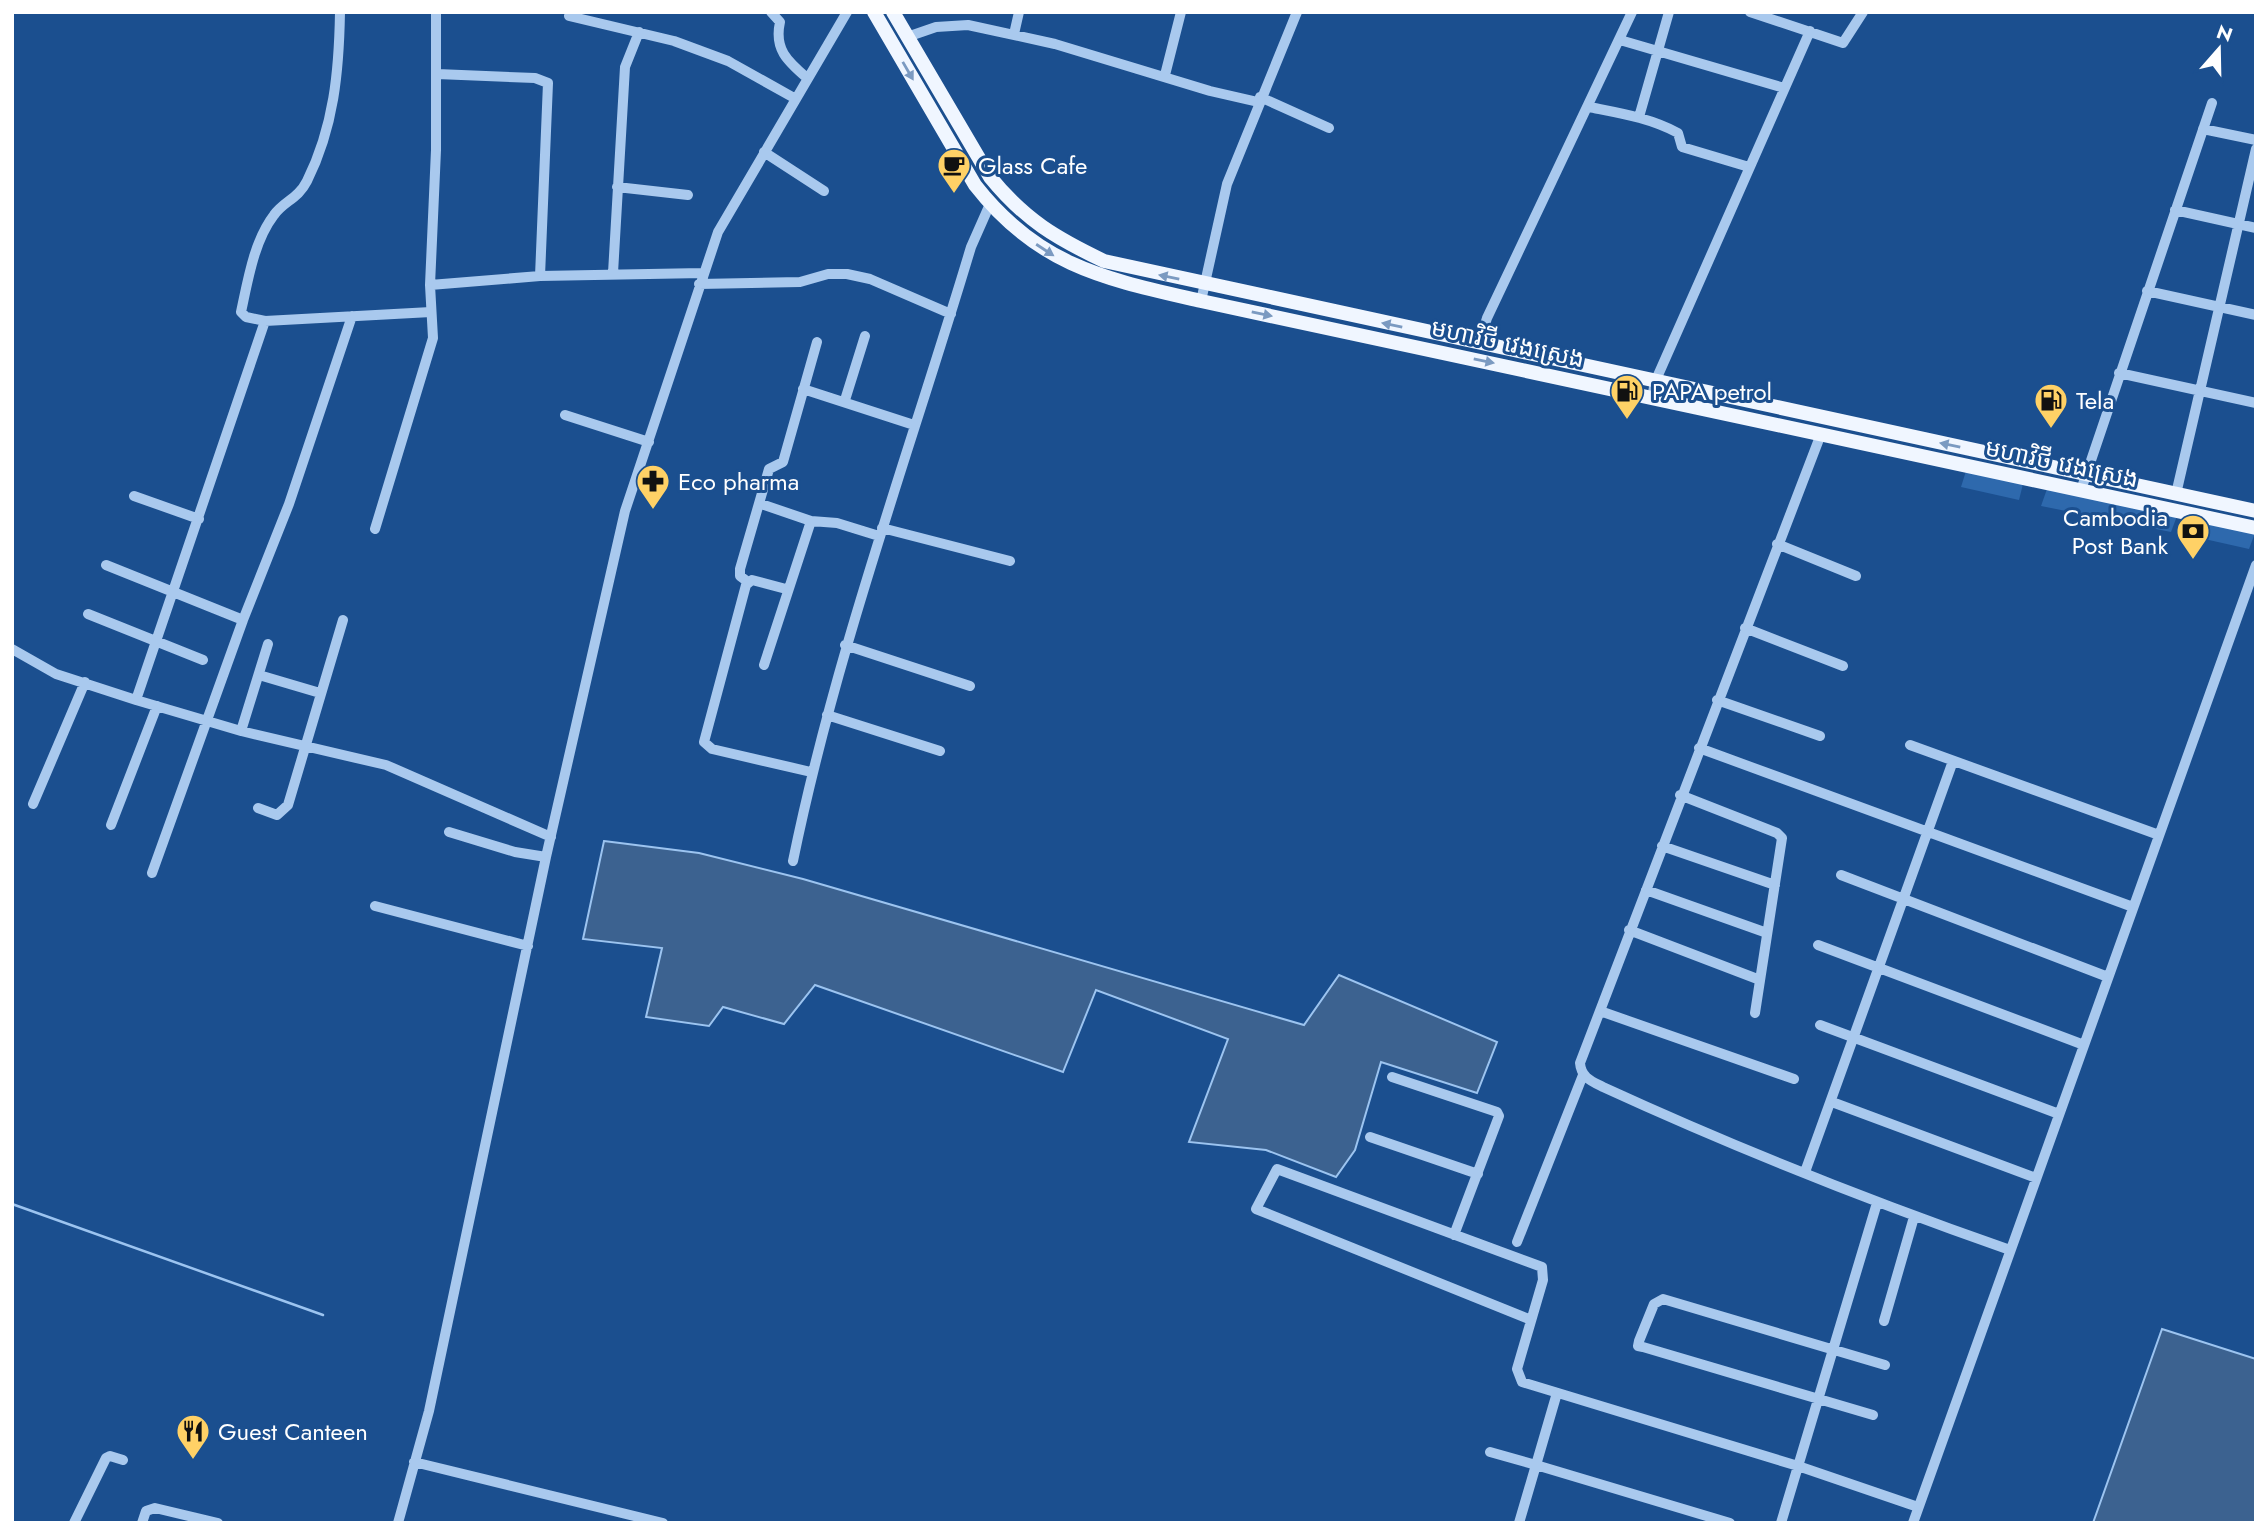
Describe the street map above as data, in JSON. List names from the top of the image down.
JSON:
{
  "streets": {
    "main road": ["មហាវិថី វេងស្រេង"]
  },
  "places": {
    "cafe": ["Glass Cafe"],
    "fuel station": ["PAPA petrol", "Tela"],
    "pharmacy": ["Eco pharma"],
    "bank": ["Cambodia Post Bank"],
    "restaurant": ["Guest Canteen"]
  },
  "north": "top"
}
